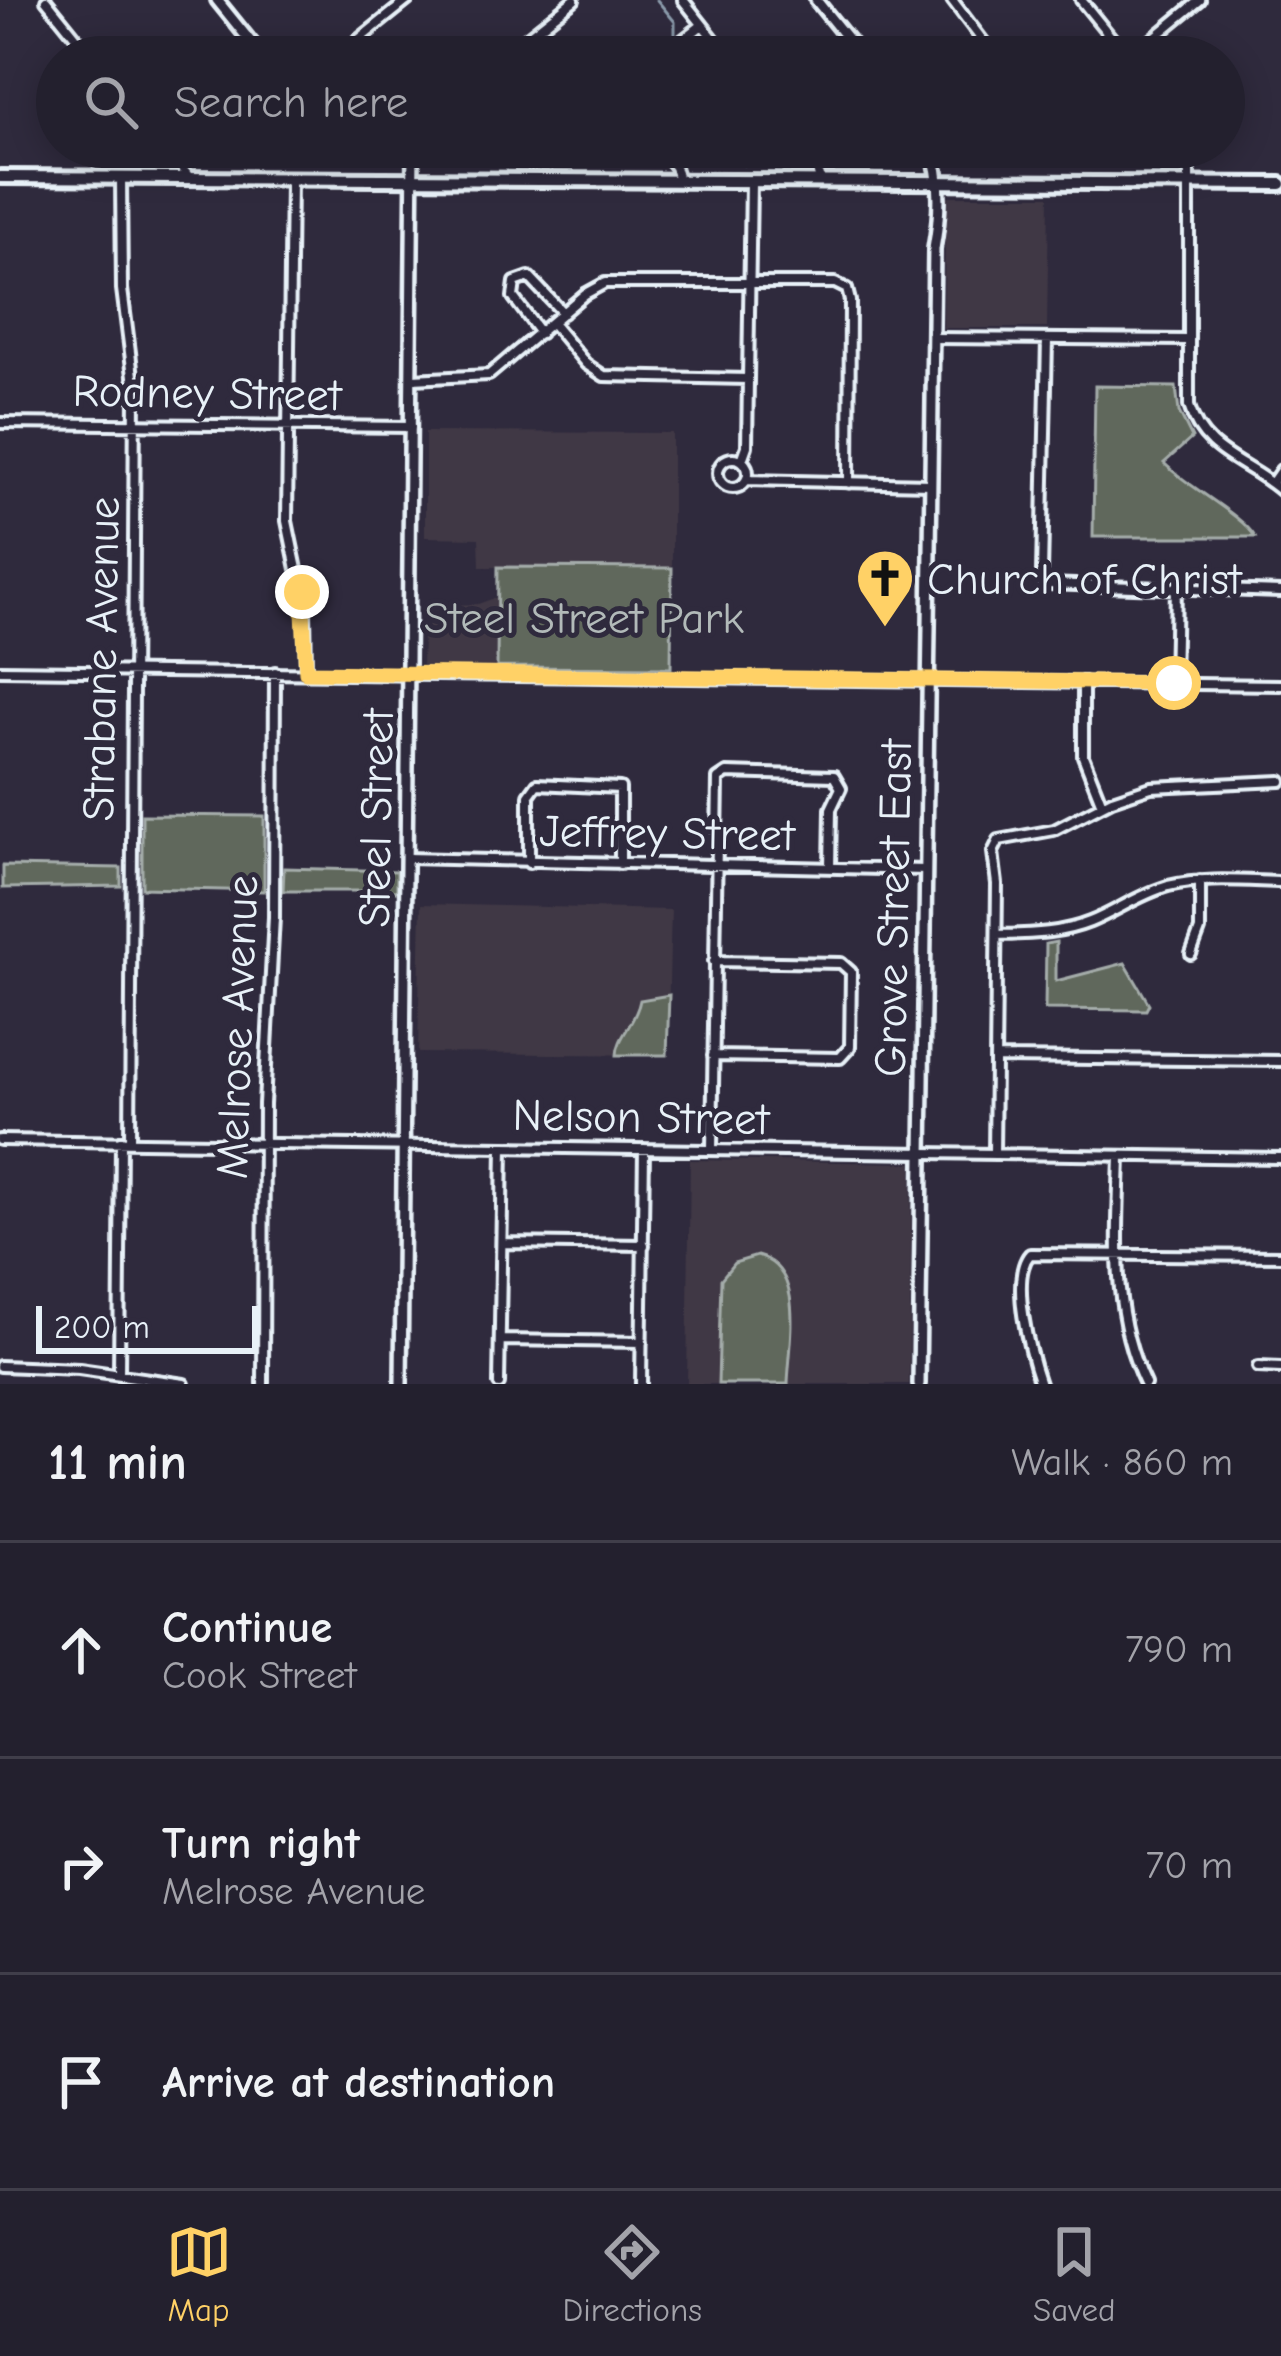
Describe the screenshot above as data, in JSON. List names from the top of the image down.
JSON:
{
  "streets": {
    "street": [
      "Rodney Street",
      "Strabane Avenue",
      "Steel Street",
      "Jeffrey Street",
      "Grove Street East",
      "Melrose Avenue",
      "Nelson Street"
    ]
  },
  "crossings": [
    ["Rodney Street", "Strabane Avenue"],
    ["Rodney Street", "Steel Street"],
    ["Strabane Avenue", "Nelson Street"],
    ["Steel Street", "Jeffrey Street"],
    ["Steel Street", "Nelson Street"],
    ["Jeffrey Street", "Grove Street East"],
    ["Grove Street East", "Nelson Street"],
    ["Melrose Avenue", "Nelson Street"]
  ],
  "parks": ["Steel Street Park"],
  "places": {
    "church": ["Church of Christ"]
  },
  "scale_bar": "200 m",
  "page": {
    "search": "Search here",
    "scale": "200 m",
    "heading": ["11 min", "Walk · 860 m"],
    "list": [
      ["Continue", "Cook Street", "790 m"],
      ["Turn right", "Melrose Avenue", "70 m"],
      "Arrive at destination"
    ],
    "nav": ["Map", "Directions", "Saved"]
  }
}
